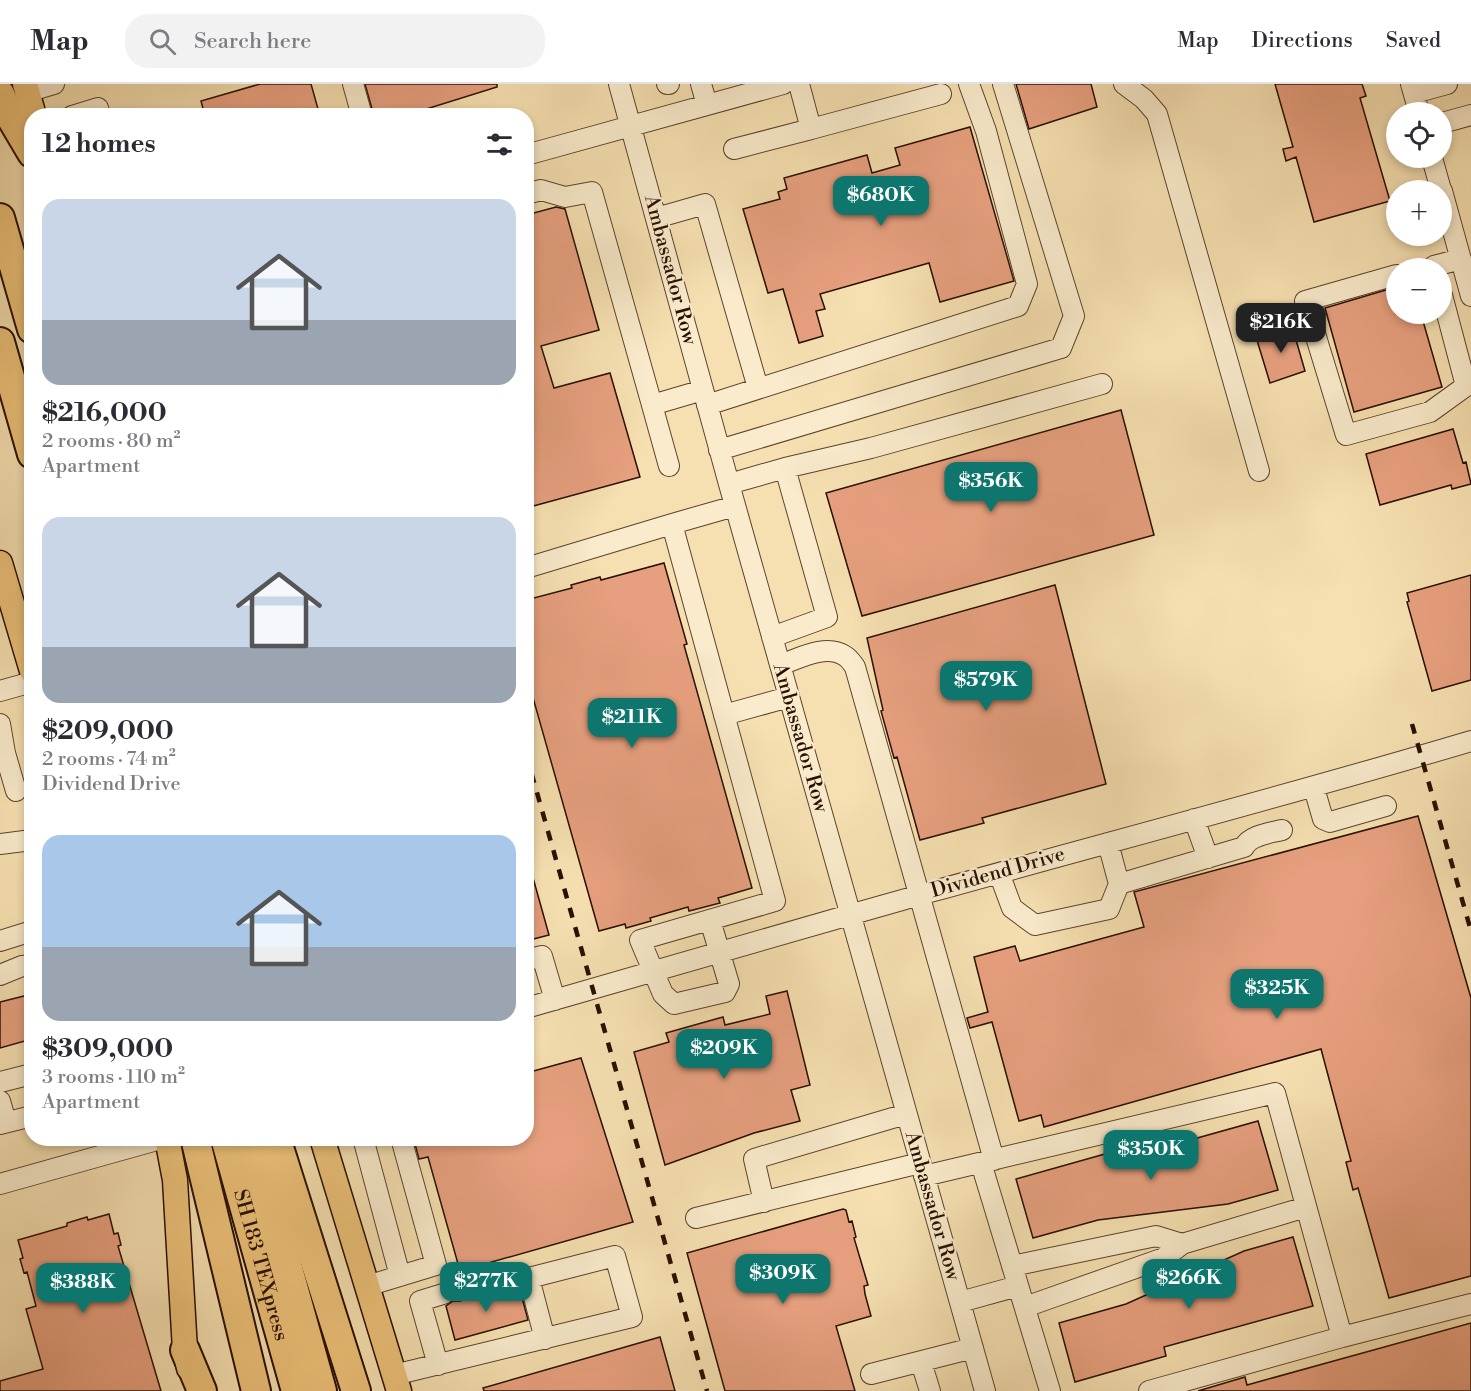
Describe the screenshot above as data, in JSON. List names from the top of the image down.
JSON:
{
  "streets": {
    "highway": ["SH 183 TEXpress"],
    "street": ["Ambassador Row", "Dividend Drive"]
  },
  "crossings": [
    ["Ambassador Row", "Dividend Drive"]
  ],
  "page": {
    "header": "Map",
    "search": "Search here",
    "nav": ["Map", "Directions", "Saved"],
    "map_buttons": ["+", "−"],
    "heading": "12 homes",
    "price": [
      "$680K",
      "$216K",
      "$356K",
      "$579K",
      "$211K",
      "$325K",
      "$209K",
      "$350K",
      "$309K",
      "$266K",
      "$277K",
      "$388K"
    ],
    "list": [
      {
        "name": "$216,000",
        "note": "2 rooms · 80 m² · Apartment"
      },
      {
        "name": "$209,000",
        "note": "2 rooms · 74 m² · Dividend Drive"
      },
      {
        "name": "$309,000",
        "note": "3 rooms · 110 m² · Apartment"
      }
    ]
  }
}
